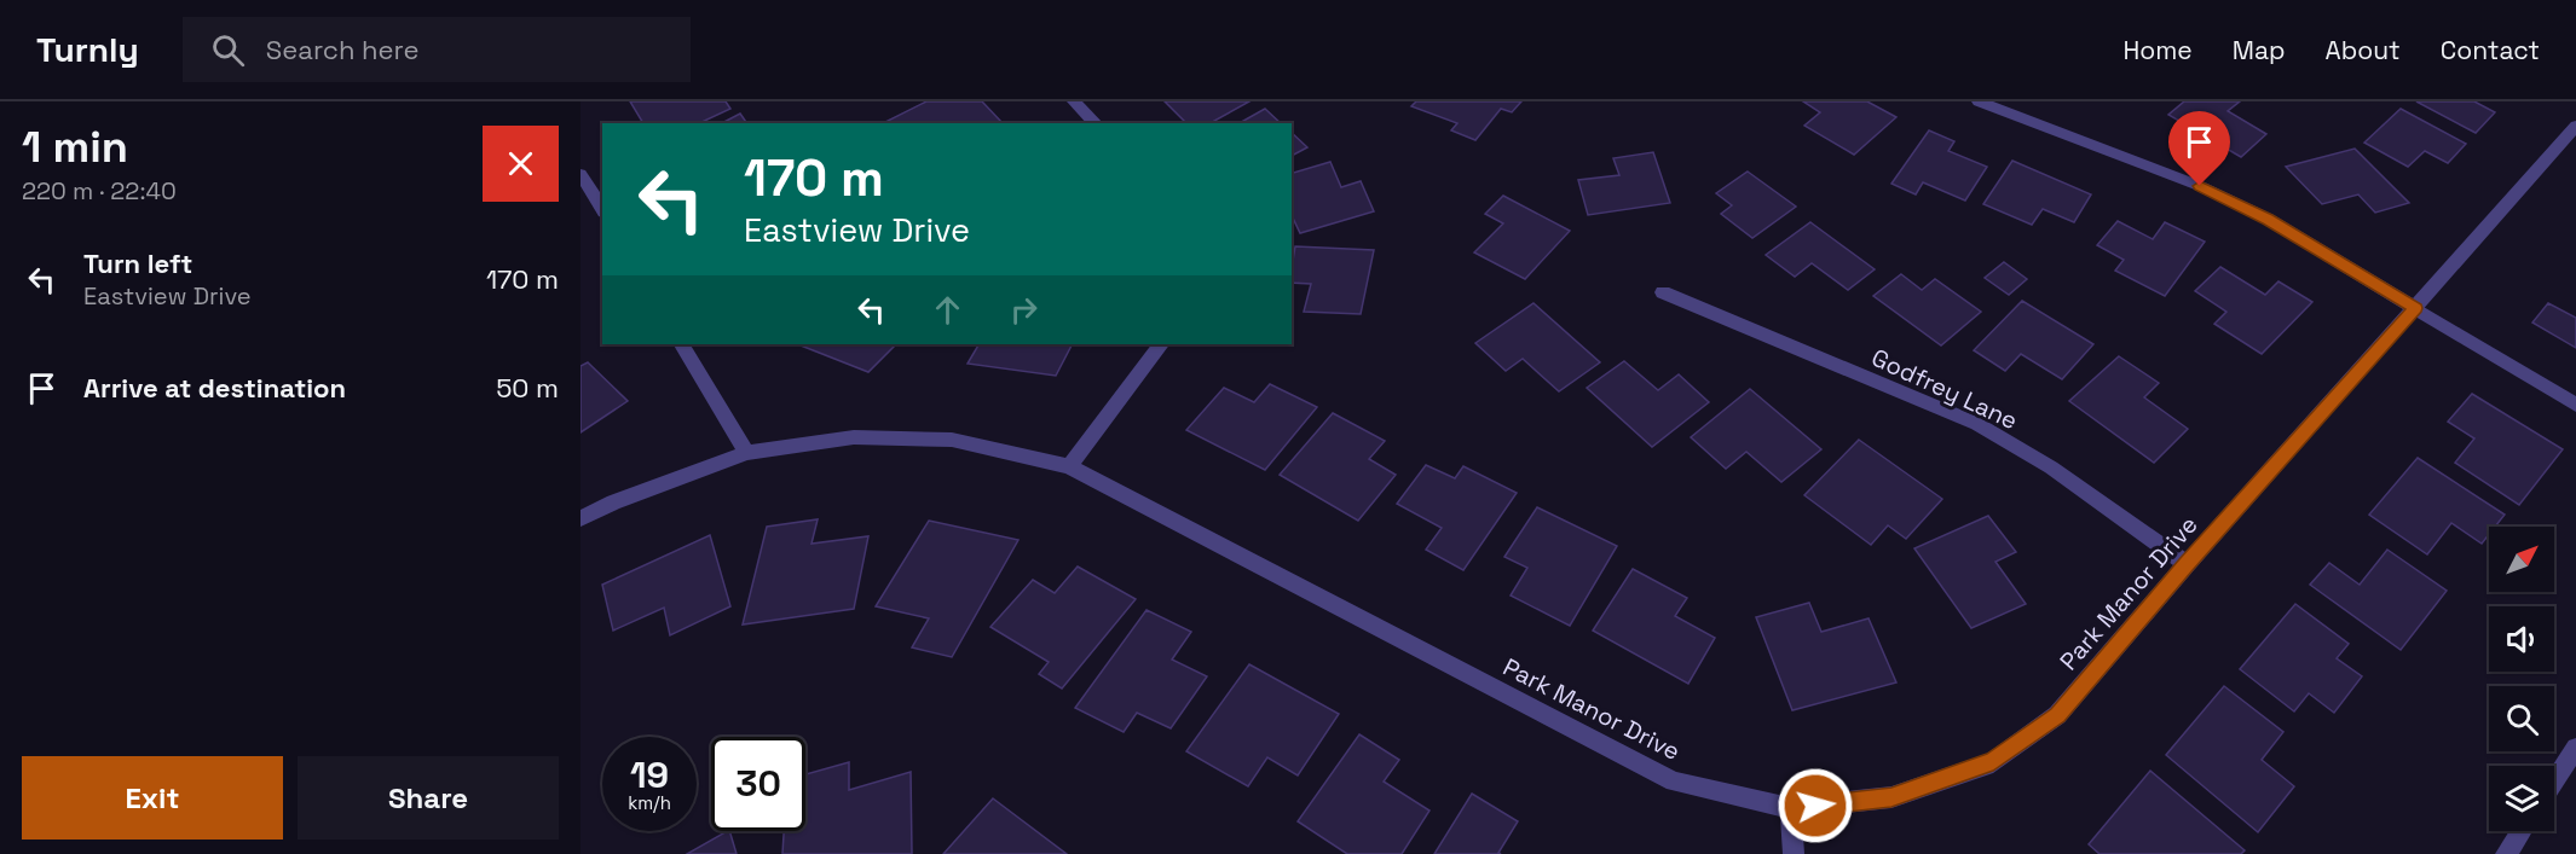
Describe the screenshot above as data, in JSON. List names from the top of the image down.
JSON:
{
  "streets": {
    "street": ["Godfrey Lane", "Park Manor Drive"]
  },
  "crossings": [
    ["Godfrey Lane", "Park Manor Drive"]
  ],
  "north": "top right",
  "page": {
    "header": "Turnly",
    "search": "Search here",
    "nav": [
      "Home",
      "Map",
      "About",
      "Contact"
    ],
    "heading": ["1 min", "220 m · 22:40"],
    "turn": ["170 m", "Eastview Drive"],
    "list": [
      {
        "name": "Turn left",
        "note": "Eastview Drive",
        "value": "170 m"
      },
      {
        "name": "Arrive at destination",
        "value": "50 m"
      }
    ],
    "speed": "19 km/h",
    "limit": "30",
    "buttons": ["Exit", "Share"]
  }
}
